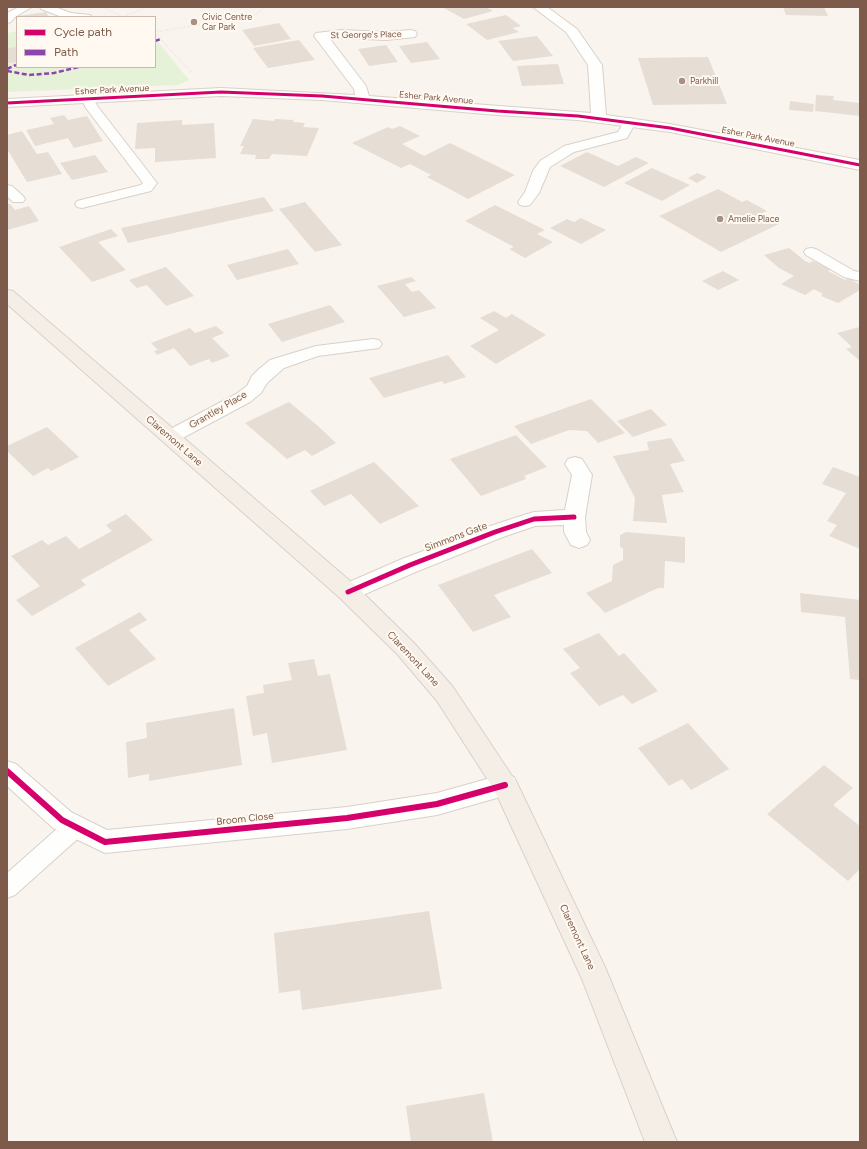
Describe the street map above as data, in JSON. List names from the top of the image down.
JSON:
{
  "streets": {
    "main road": ["Claremont Lane"],
    "street": [
      "St George's Place",
      "Esher Park Avenue",
      "Grantley Place",
      "Simmons Gate",
      "Broom Close"
    ]
  },
  "crossings": [
    ["St George's Place", "Esher Park Avenue"],
    ["Grantley Place", "Claremont Lane"],
    ["Claremont Lane", "Simmons Gate"],
    ["Claremont Lane", "Broom Close"]
  ],
  "places": ["Civic Centre Car Park", "Parkhill", "Amelie Place"],
  "legend": ["Cycle path", "Path"]
}
